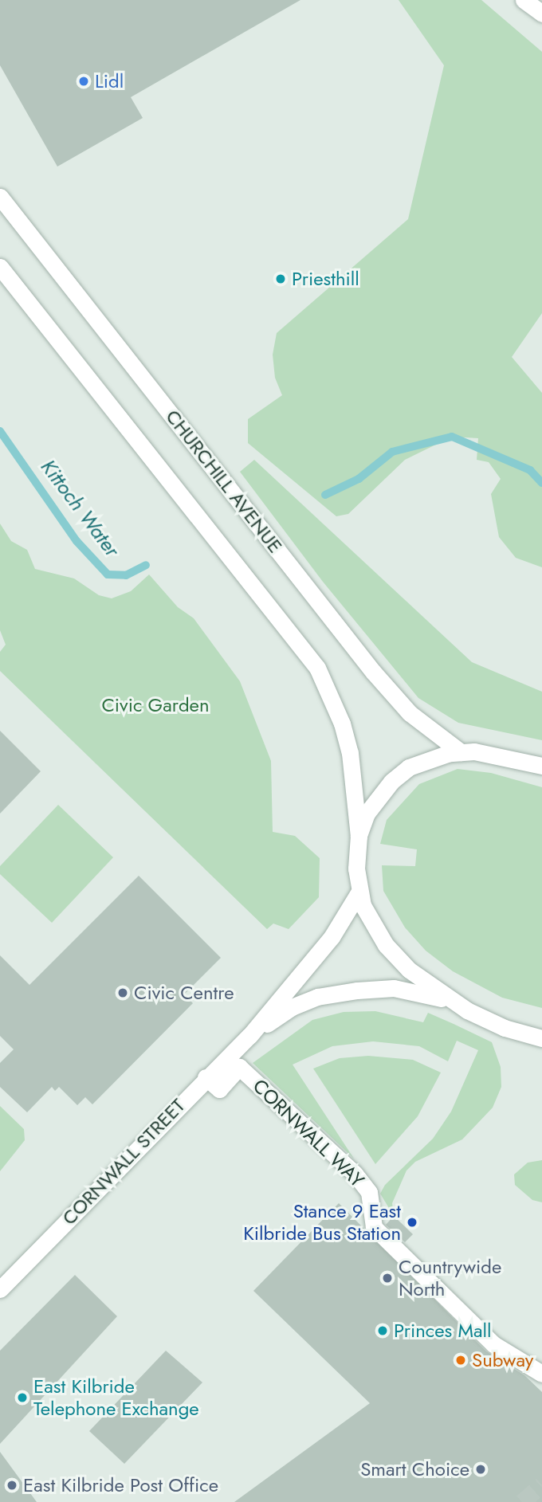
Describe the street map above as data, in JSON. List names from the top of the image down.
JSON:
{
  "streets": {
    "street": ["CHURCHILL AVENUE", "CORNWALL WAY", "CORNWALL STREET"]
  },
  "crossings": [
    ["CORNWALL WAY", "CORNWALL STREET"]
  ],
  "water": ["Kittoch Water"],
  "parks": ["Civic Garden"],
  "places": [
    "Lidl",
    "Priesthill",
    "Civic Centre",
    "Stance 9 East Kilbride Bus Station",
    "Countrywide North",
    "Princes Mall",
    "Subway",
    "East Kilbride Telephone Exchange",
    "Smart Choice",
    "East Kilbride Post Office"
  ]
}
